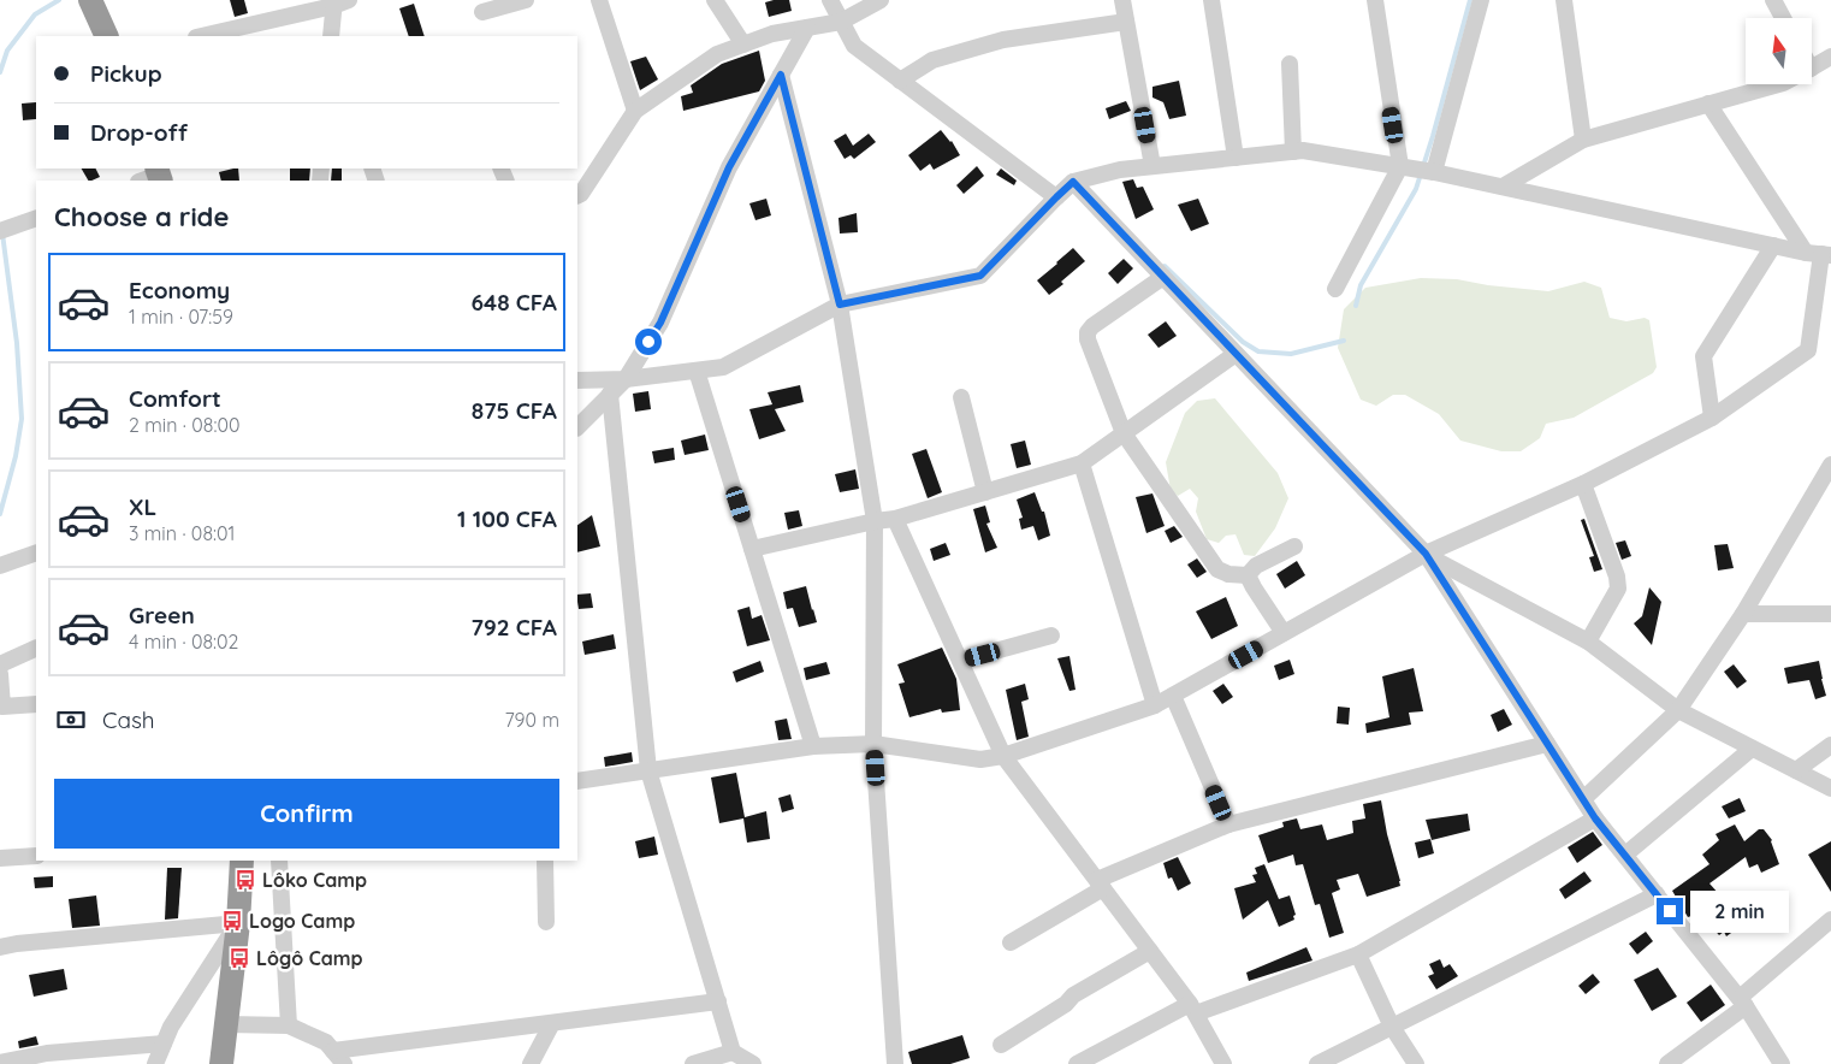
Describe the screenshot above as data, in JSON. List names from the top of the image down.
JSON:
{
  "places": {
    "bus stop": ["Lôko Camp", "Logo Camp", "Lôgô Camp"]
  },
  "north": "top",
  "page": {
    "banner": ["Pickup", "Drop-off"],
    "heading": "Choose a ride",
    "list": [
      {
        "name": "Economy",
        "note": "1 min · 07:59",
        "value": "648 CFA"
      },
      {
        "name": "Comfort",
        "note": "2 min · 08:00",
        "value": "875 CFA"
      },
      {
        "name": "XL",
        "note": "3 min · 08:01",
        "value": "1 100 CFA"
      },
      {
        "name": "Green",
        "note": "4 min · 08:02",
        "value": "792 CFA"
      }
    ],
    "pay": ["Cash", "790 m"],
    "buttons": "Confirm",
    "bubble": "2 min"
  }
}
